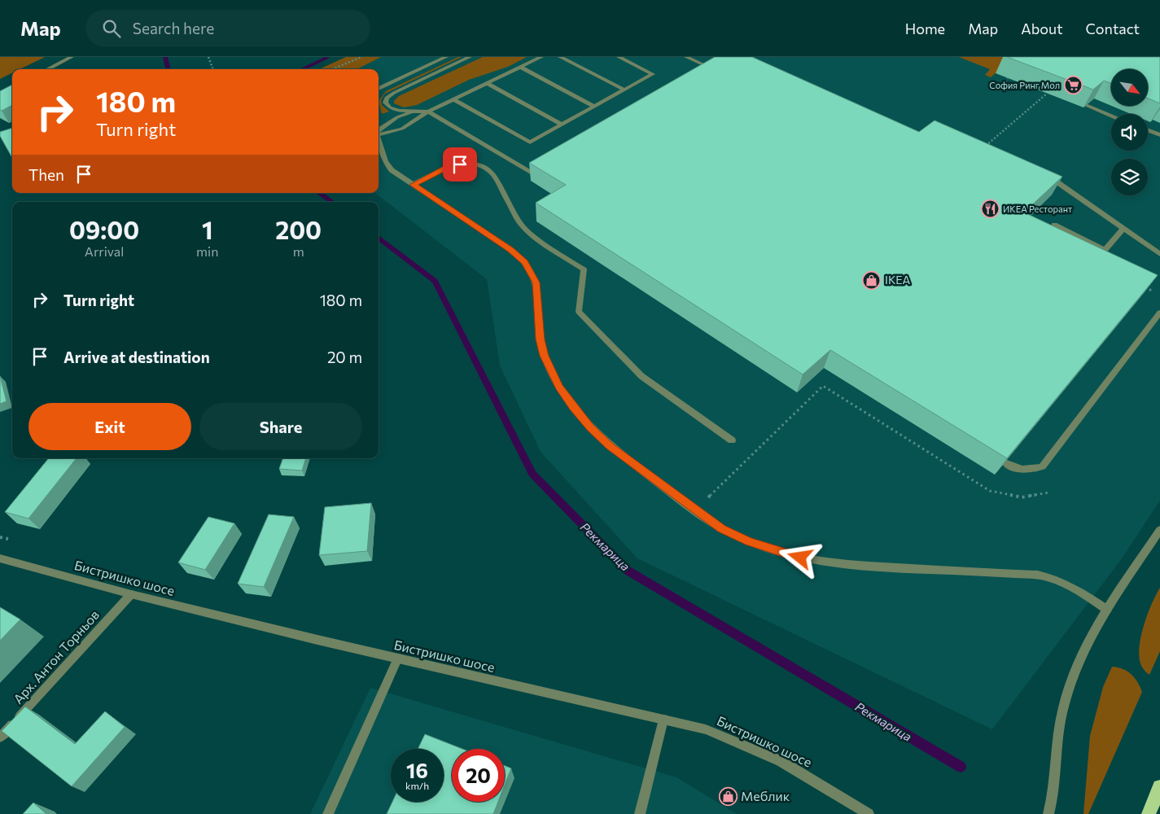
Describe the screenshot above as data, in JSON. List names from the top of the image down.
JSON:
{
  "streets": {
    "street": ["Бистришко шосе", "Арх. Антон Торньов"]
  },
  "crossings": [
    ["Бистришко шосе", "Арх. Антон Торньов"]
  ],
  "water": ["Рекмарица"],
  "places": {
    "supermarket": ["София Ринг Мол"],
    "restaurant": ["ИКЕА Ресторант"],
    "shop": ["IKEA", "Меблик"]
  },
  "north": "bottom right",
  "page": {
    "header": "Map",
    "search": "Search here",
    "nav": [
      "Home",
      "Map",
      "About",
      "Contact"
    ],
    "turn": ["180 m", "Turn right"],
    "then": "Then",
    "eta": [
      "09:00",
      "Arrival",
      "1",
      "min",
      "200",
      "m"
    ],
    "list": [
      {
        "name": "Turn right",
        "value": "180 m"
      },
      {
        "name": "Arrive at destination",
        "value": "20 m"
      }
    ],
    "buttons": ["Exit", "Share"],
    "speed": "16 km/h",
    "limit": "20"
  }
}
